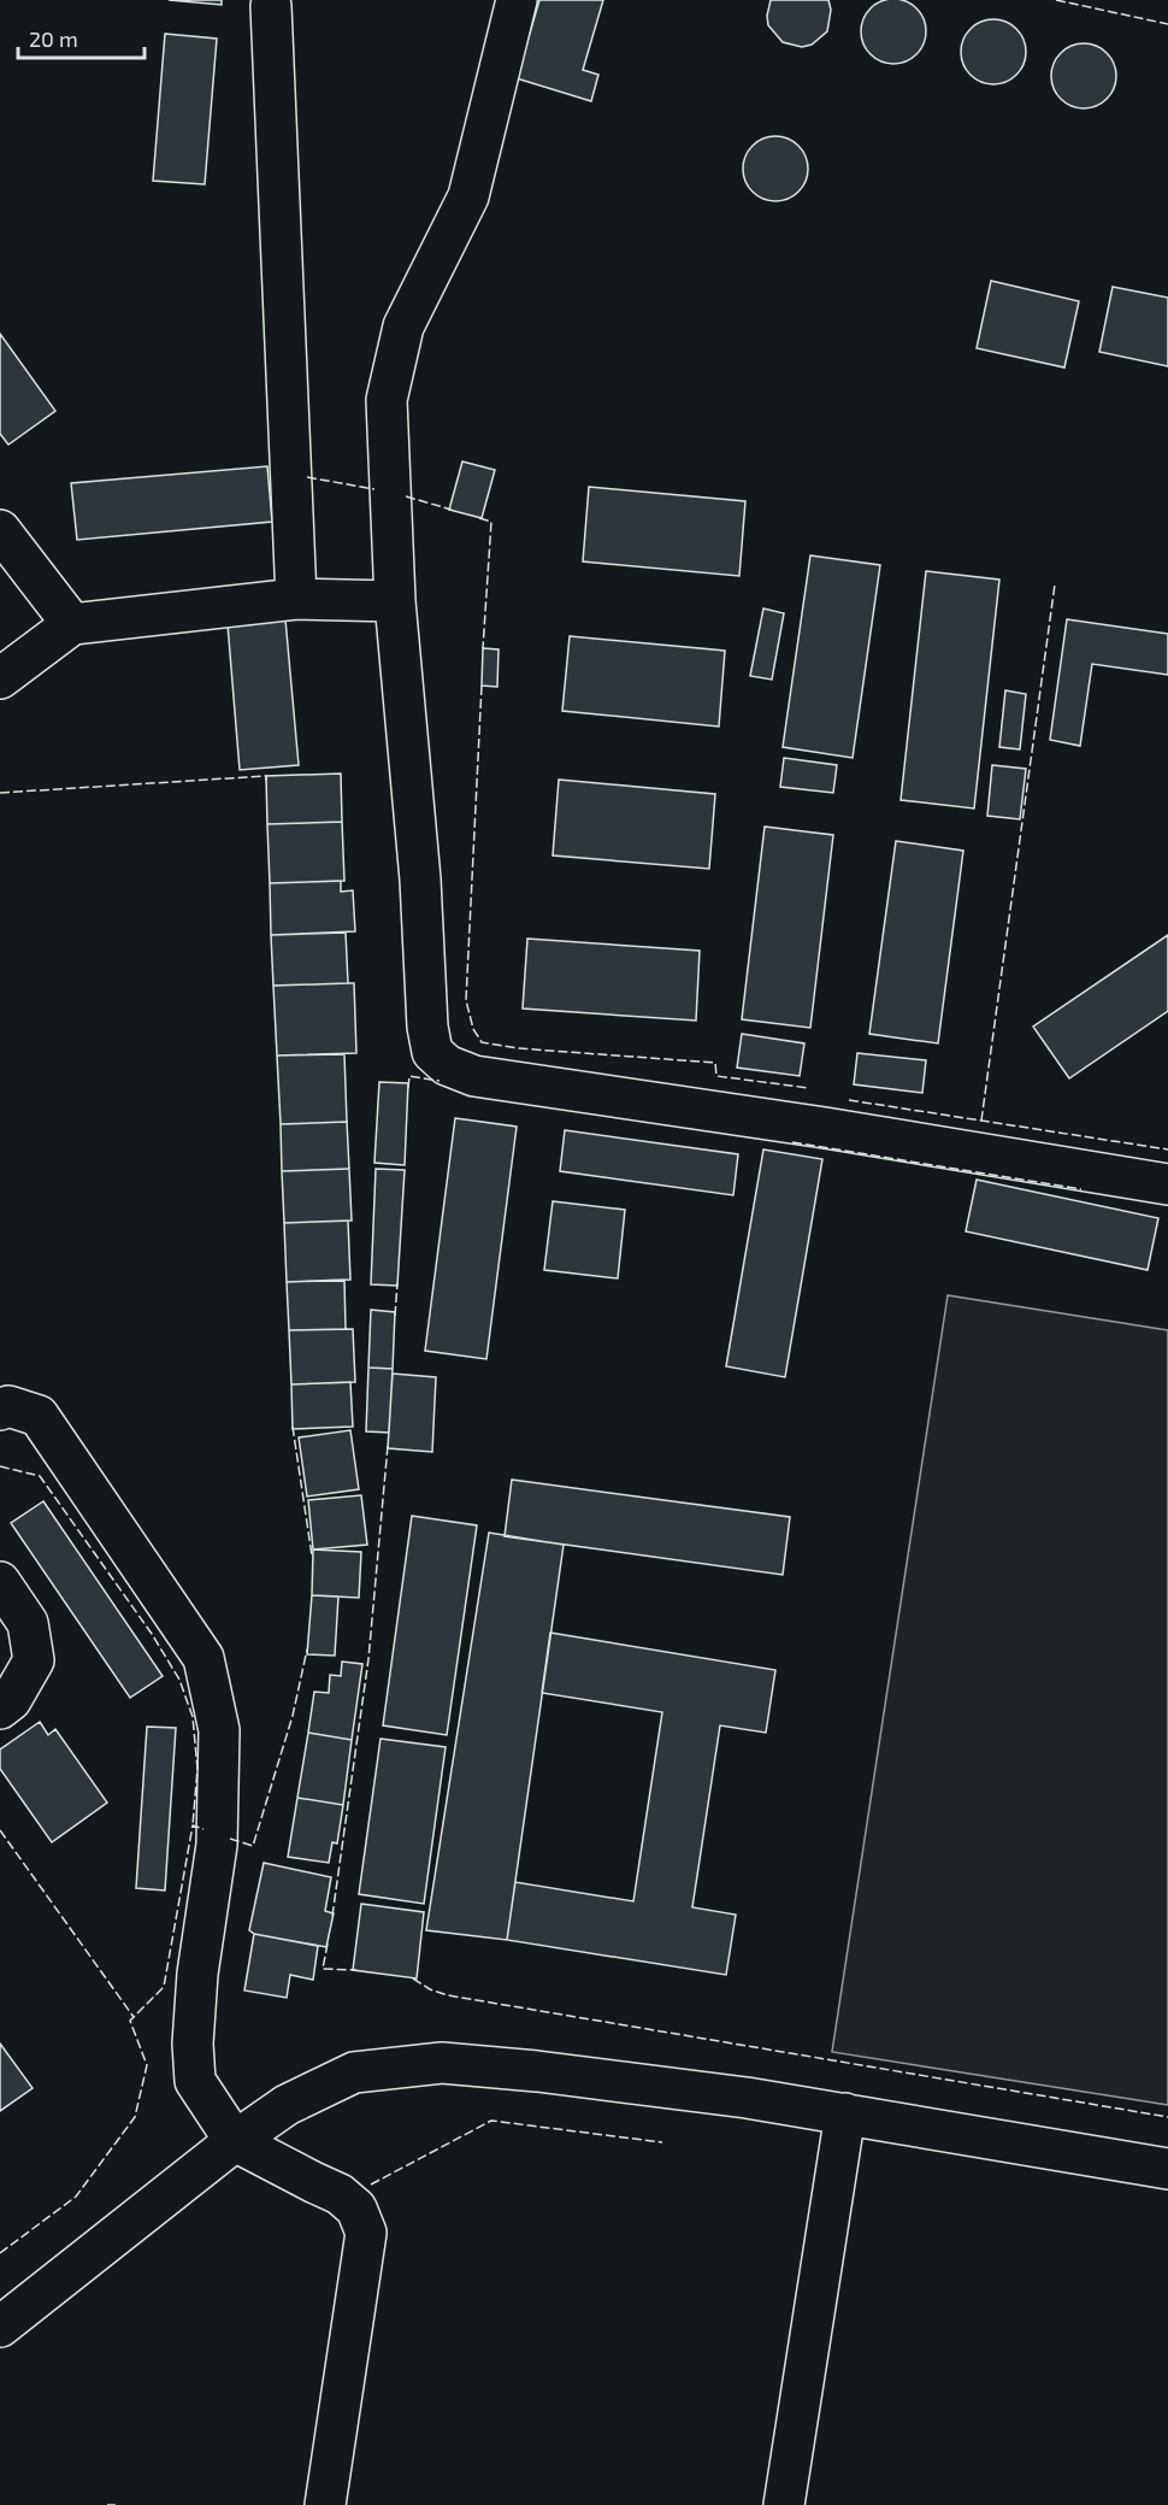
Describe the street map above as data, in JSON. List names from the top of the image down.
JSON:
{
  "scale_bar": "20 m"
}
